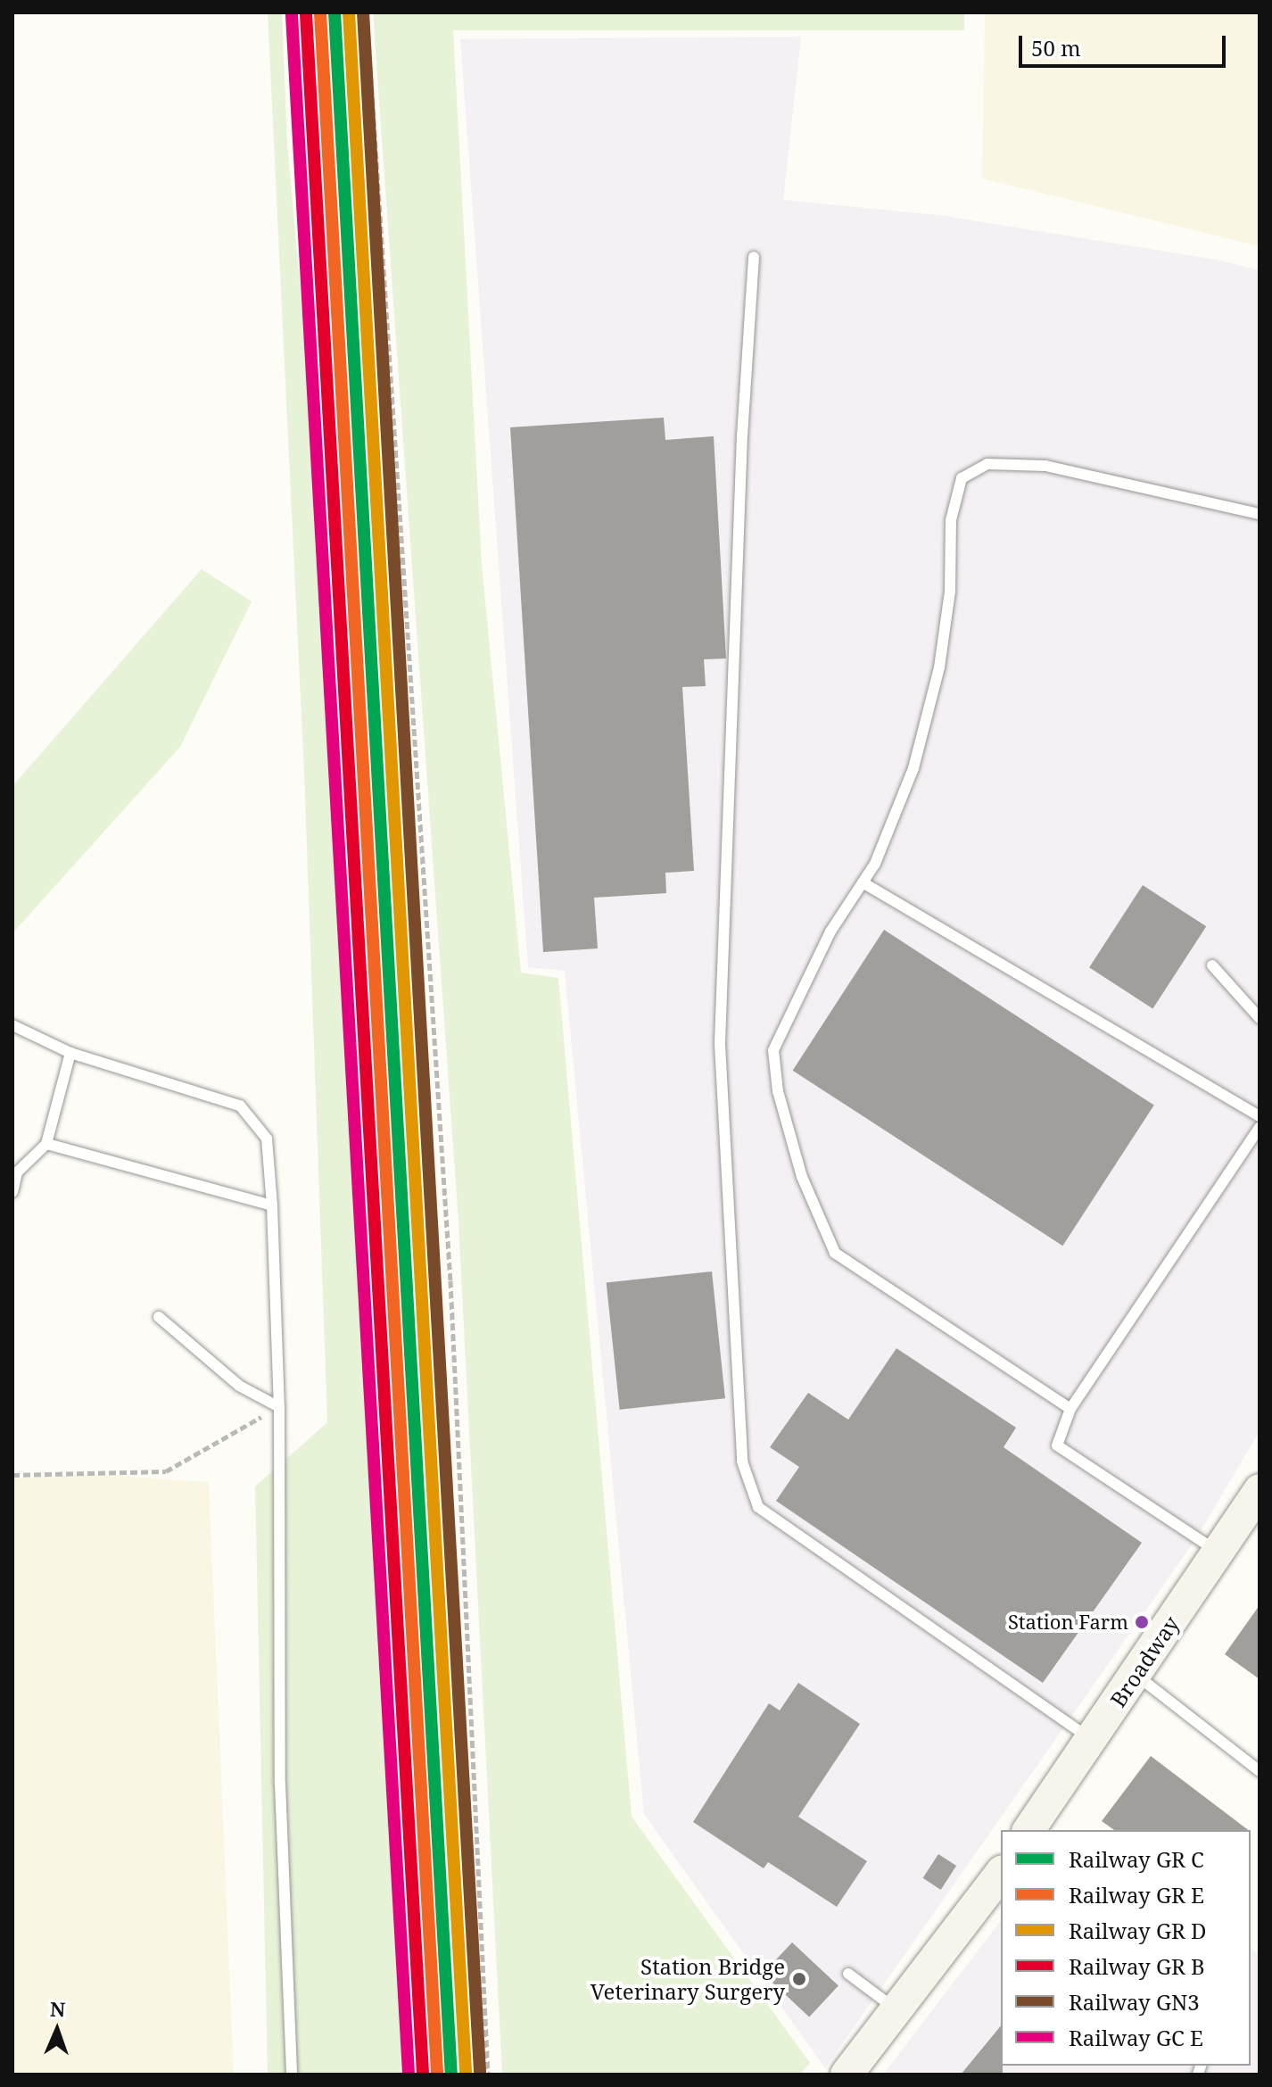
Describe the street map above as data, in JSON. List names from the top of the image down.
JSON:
{
  "streets": {
    "main road": ["Broadway"]
  },
  "places": ["Station Farm", "Station Bridge Veterinary Surgery"],
  "lines": ["rail line GN3"],
  "legend": [
    "Railway GR C",
    "Railway GR E",
    "Railway GR D",
    "Railway GR B",
    "Railway GN3",
    "Railway GC E"
  ],
  "scale_bar": "50 m",
  "north": "top"
}
